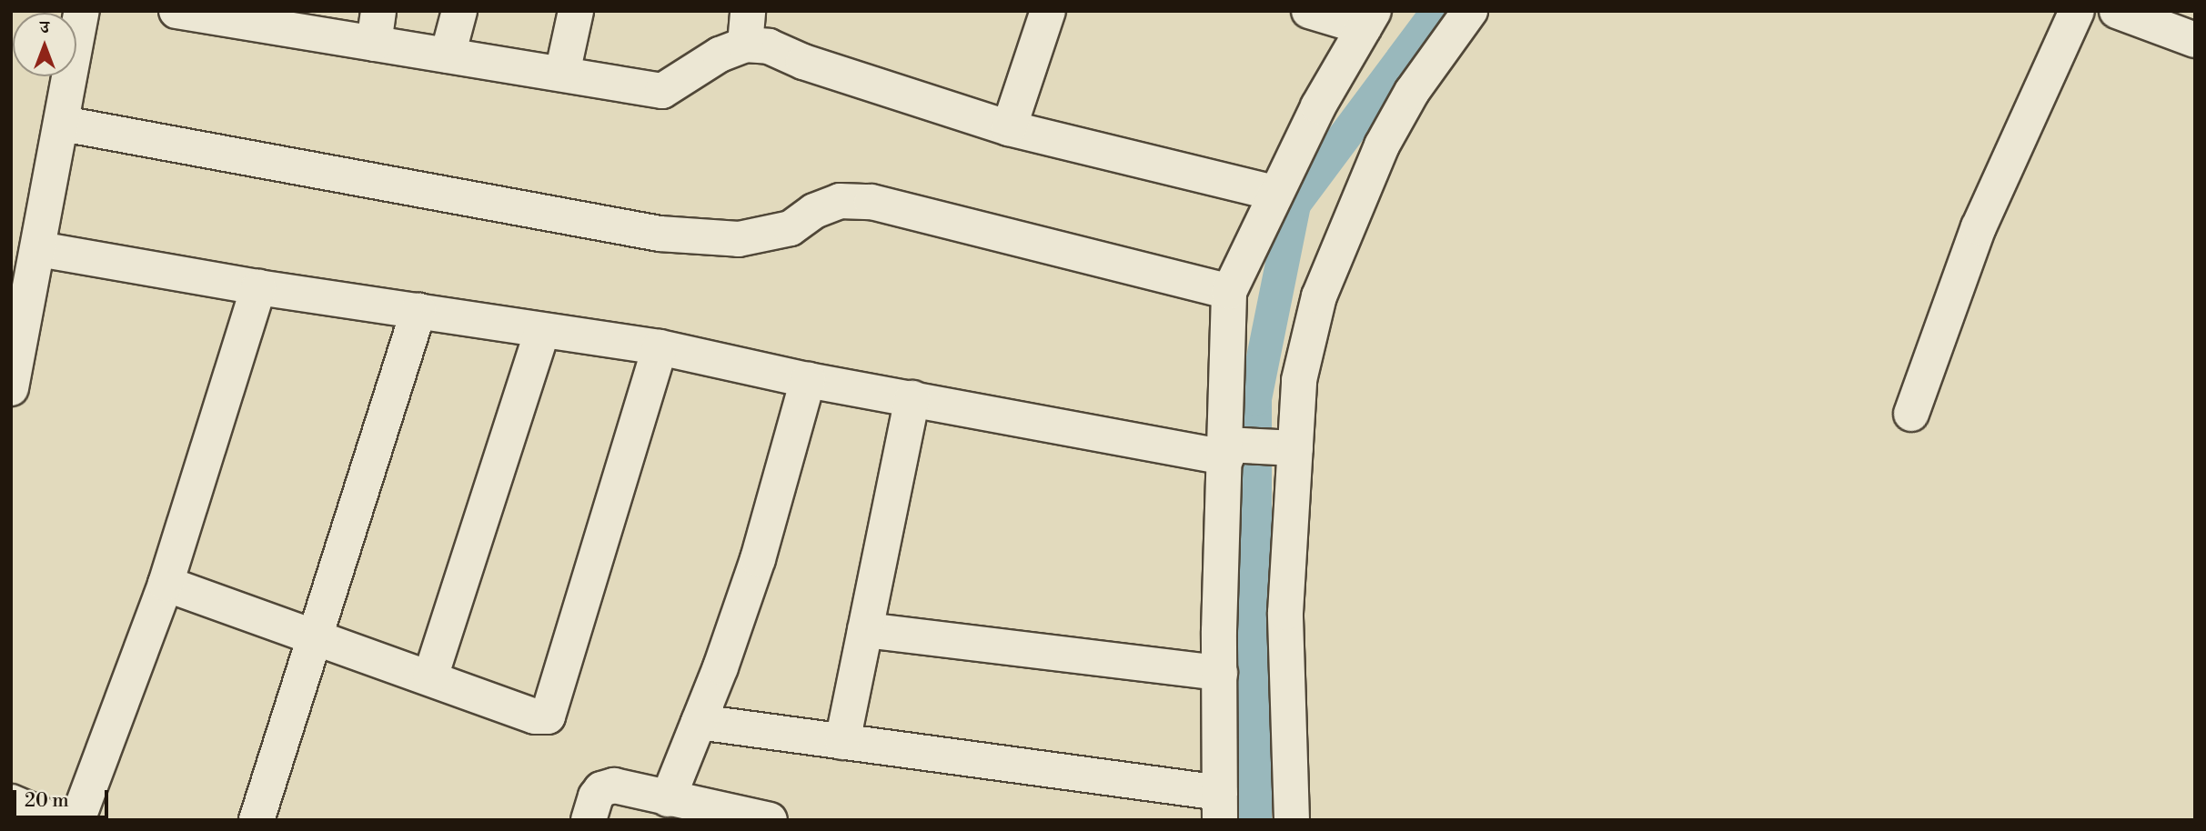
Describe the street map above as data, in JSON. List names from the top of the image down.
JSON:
{
  "scale_bar": "20 m",
  "north": "top"
}
